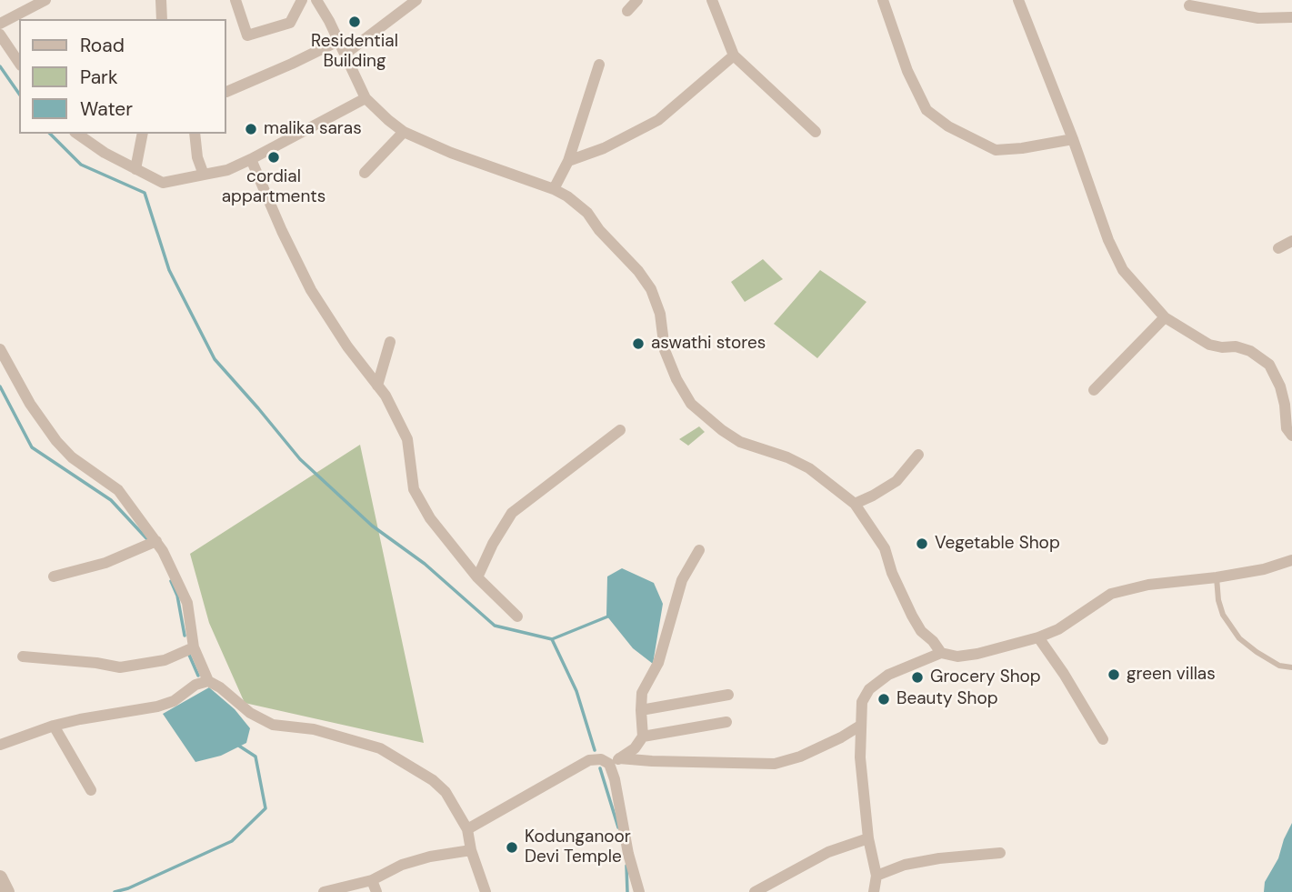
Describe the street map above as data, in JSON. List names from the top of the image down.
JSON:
{
  "places": [
    "Residential Building",
    "malika saras",
    "cordial appartments",
    "aswathi stores",
    "Vegetable Shop",
    "green villas",
    "Grocery Shop",
    "Beauty Shop",
    "Kodunganoor Devi Temple"
  ],
  "legend": ["Road", "Park", "Water"]
}
